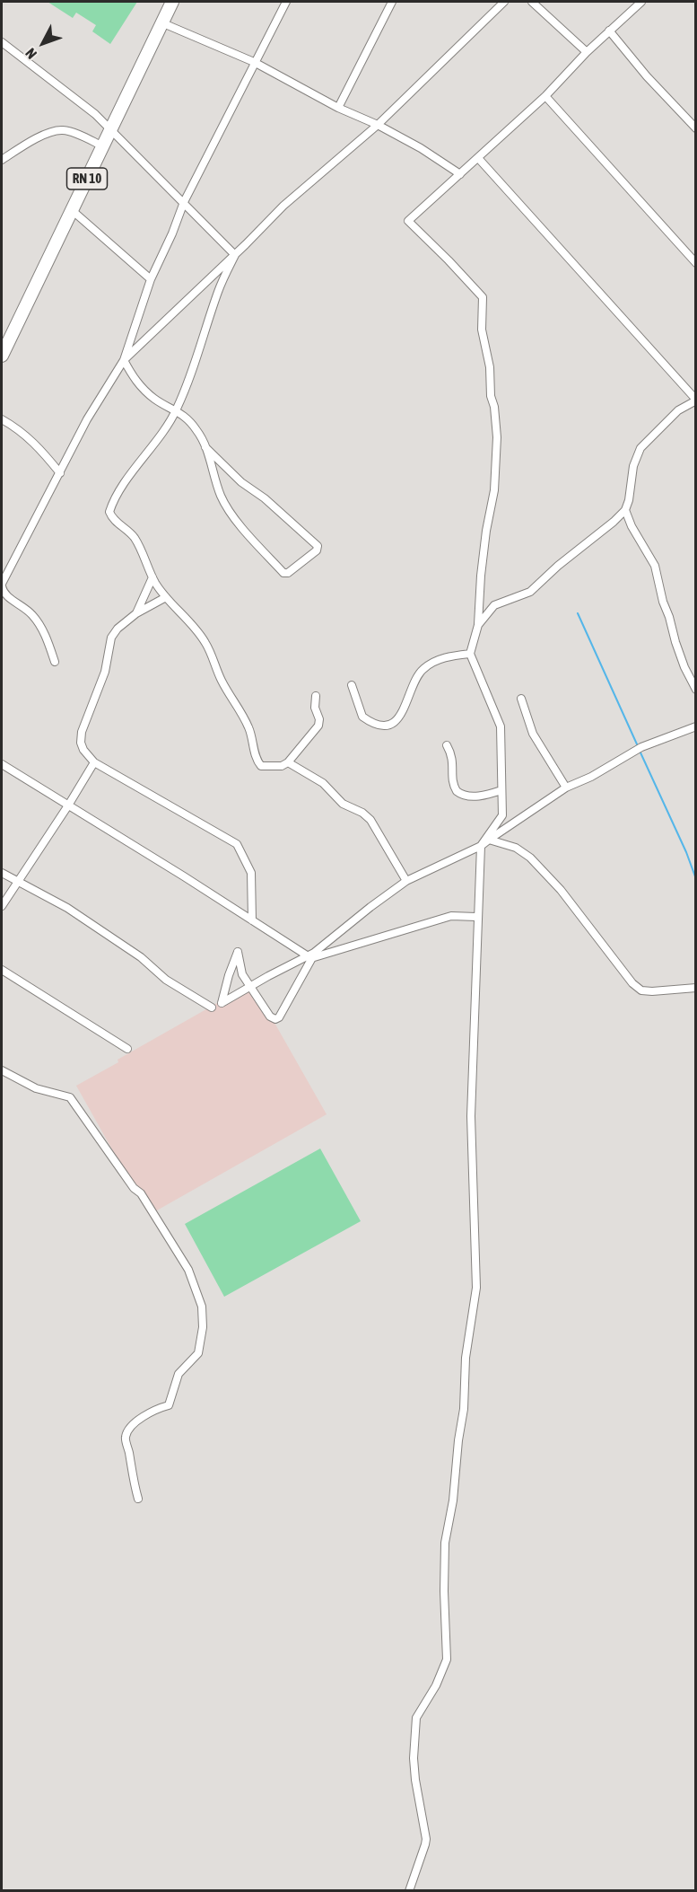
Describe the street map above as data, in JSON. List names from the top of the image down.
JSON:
{
  "streets": {
    "main road": ["RN 10"]
  },
  "north": "bottom left"
}
